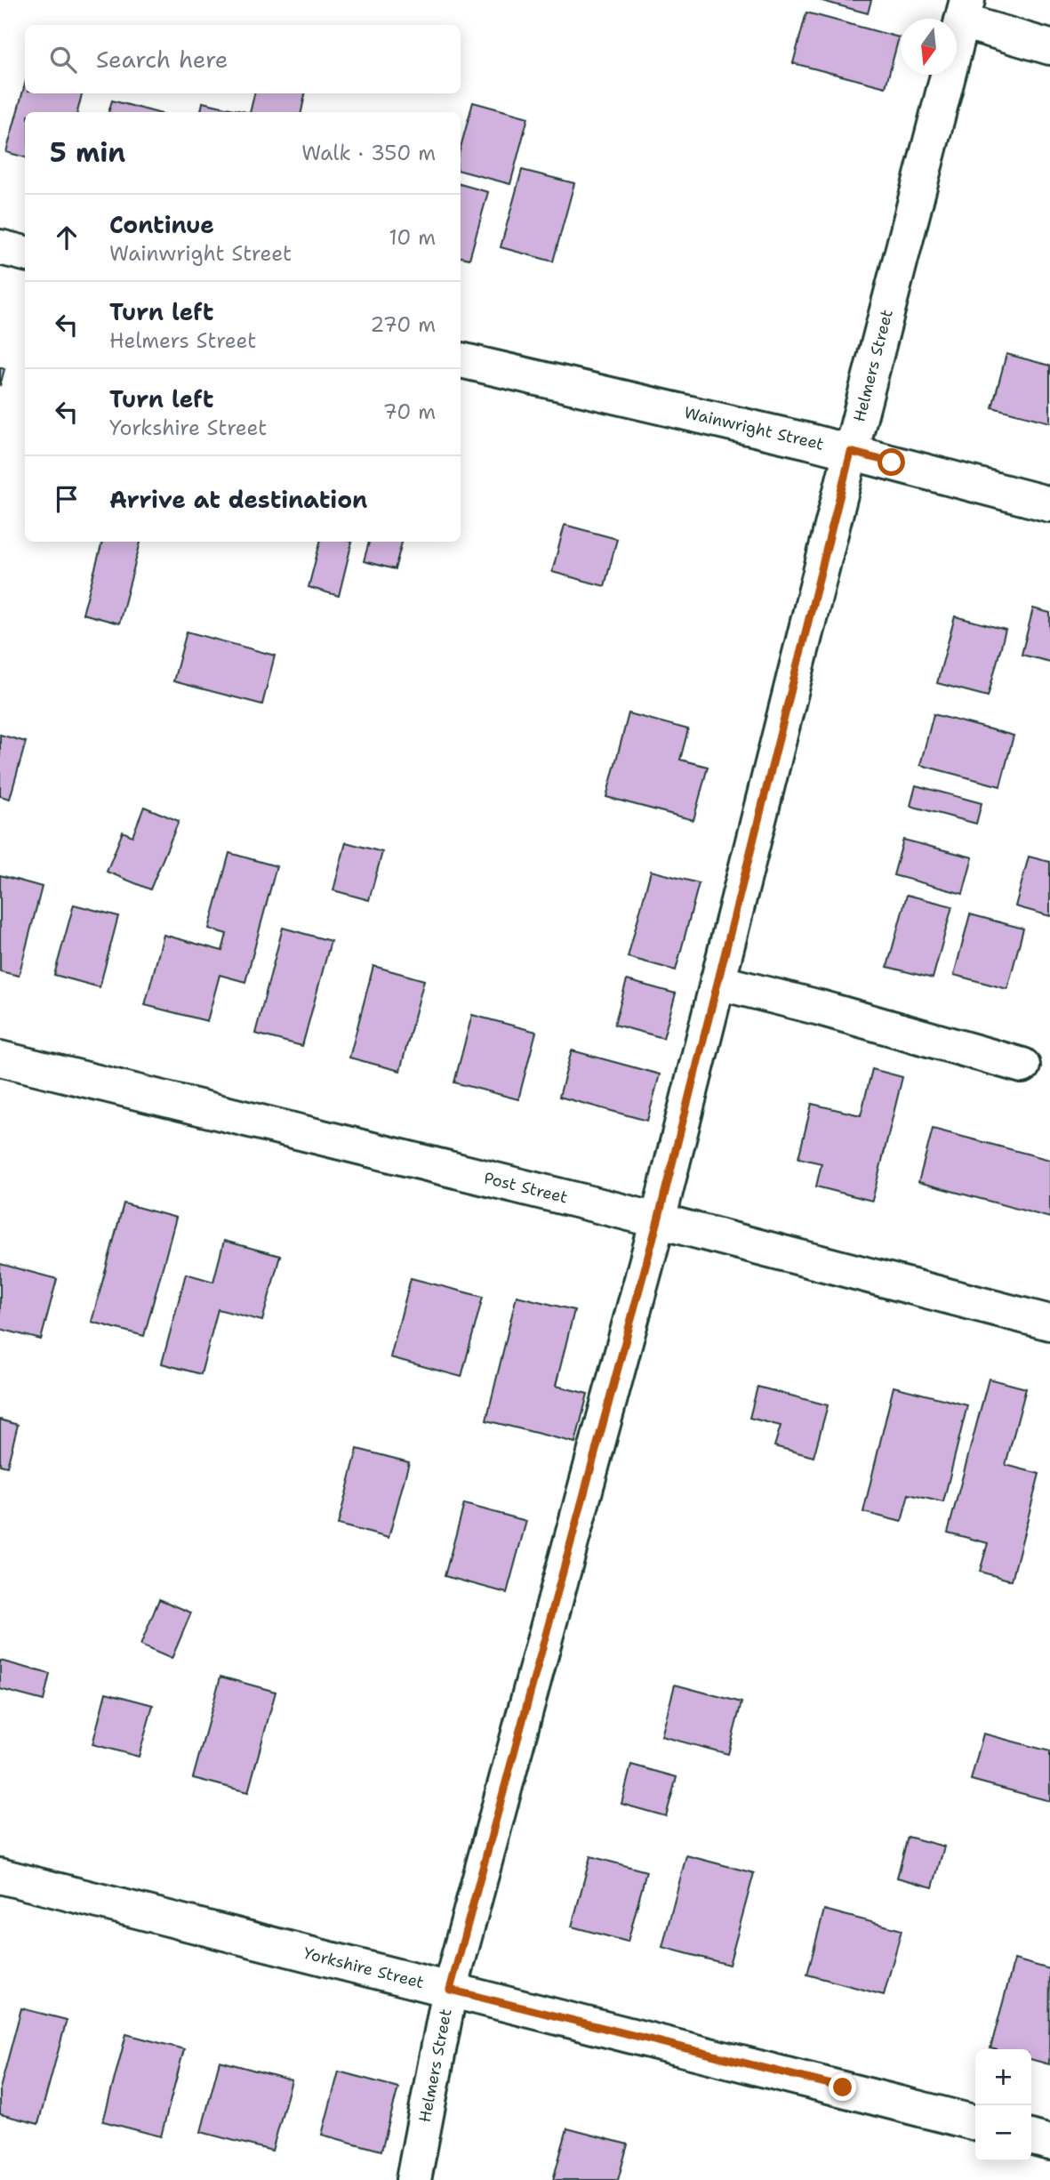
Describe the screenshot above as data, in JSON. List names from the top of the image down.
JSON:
{
  "streets": {
    "street": [
      "Helmers Street",
      "Wainwright Street",
      "Post Street",
      "Yorkshire Street"
    ]
  },
  "crossings": [
    ["Helmers Street", "Wainwright Street"],
    ["Helmers Street", "Post Street"],
    ["Helmers Street", "Yorkshire Street"]
  ],
  "north": "bottom",
  "page": {
    "search": "Search here",
    "heading": ["5 min", "Walk · 350 m"],
    "list": [
      ["Continue", "Wainwright Street", "10 m"],
      ["Turn left", "Helmers Street", "270 m"],
      ["Turn left", "Yorkshire Street", "70 m"],
      "Arrive at destination"
    ],
    "map_buttons": ["+", "−"]
  }
}
